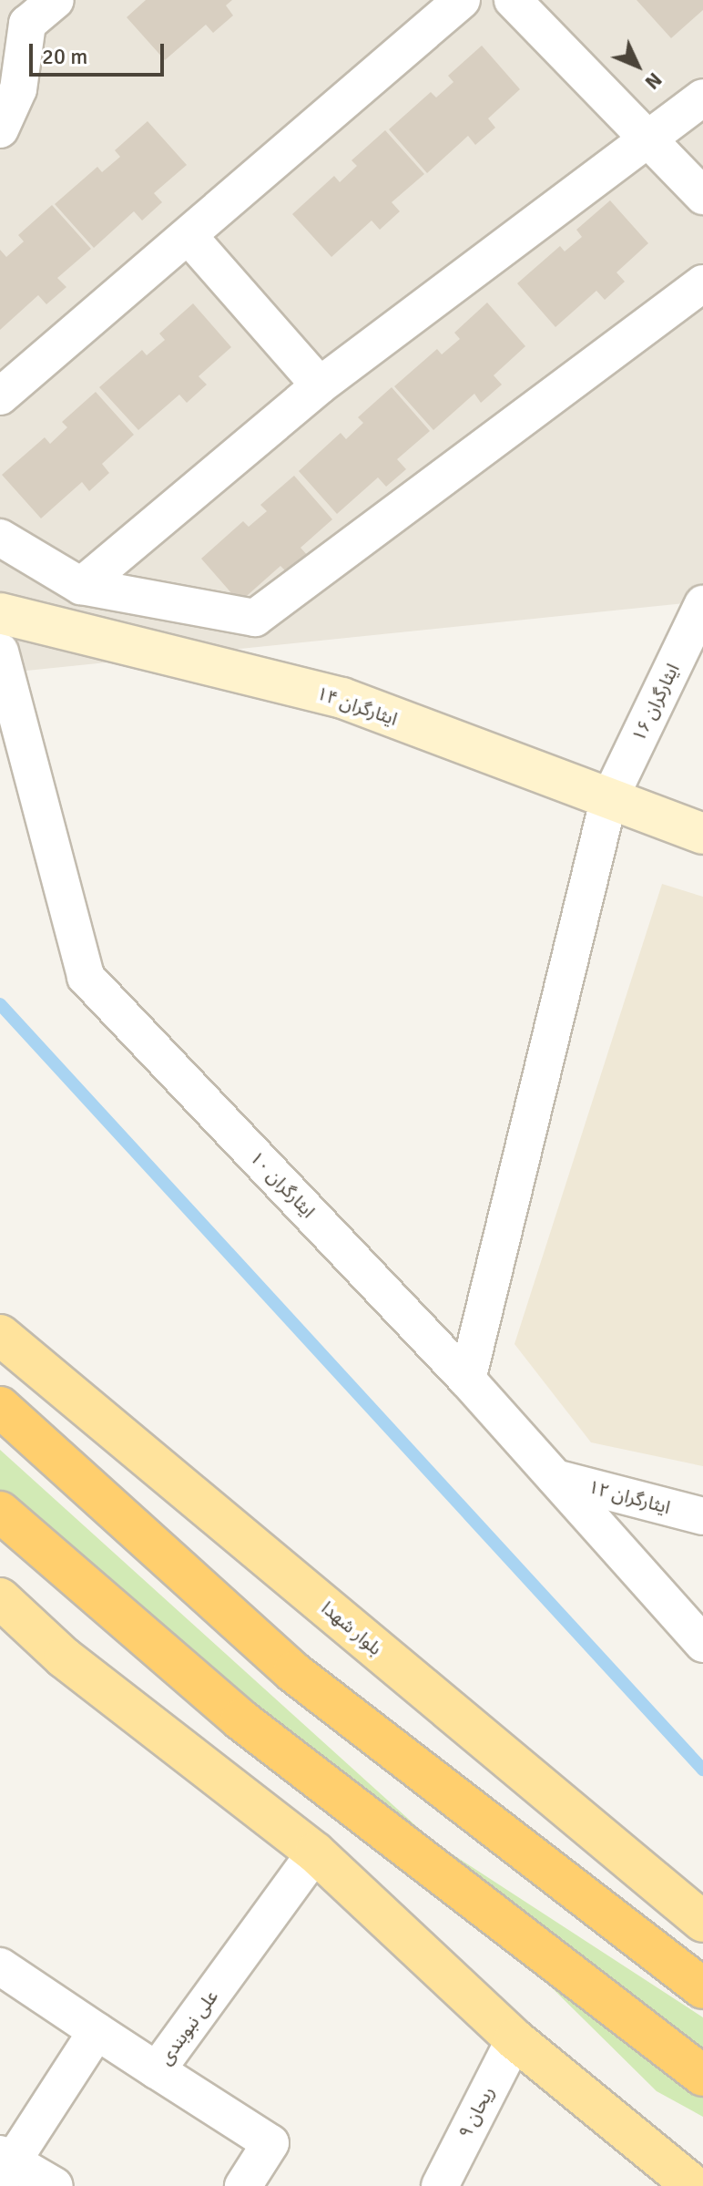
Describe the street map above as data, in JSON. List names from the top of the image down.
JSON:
{
  "streets": {
    "main road": ["بلوار شهدا"],
    "street": [
      "ایثارگران ۱۶",
      "ایثارگران ۱۴",
      "ایثارگران ۱۰",
      "ایثارگران ۱۲",
      "علی نبوبندی",
      "ریحان ۹"
    ]
  },
  "crossings": [
    ["ایثارگران ۱۶", "ایثارگران ۱۴"],
    ["ایثارگران ۱۶", "ایثارگران ۱۰"],
    ["ایثارگران ۱۰", "ایثارگران ۱۲"]
  ],
  "scale_bar": "20 m",
  "north": "bottom right"
}
